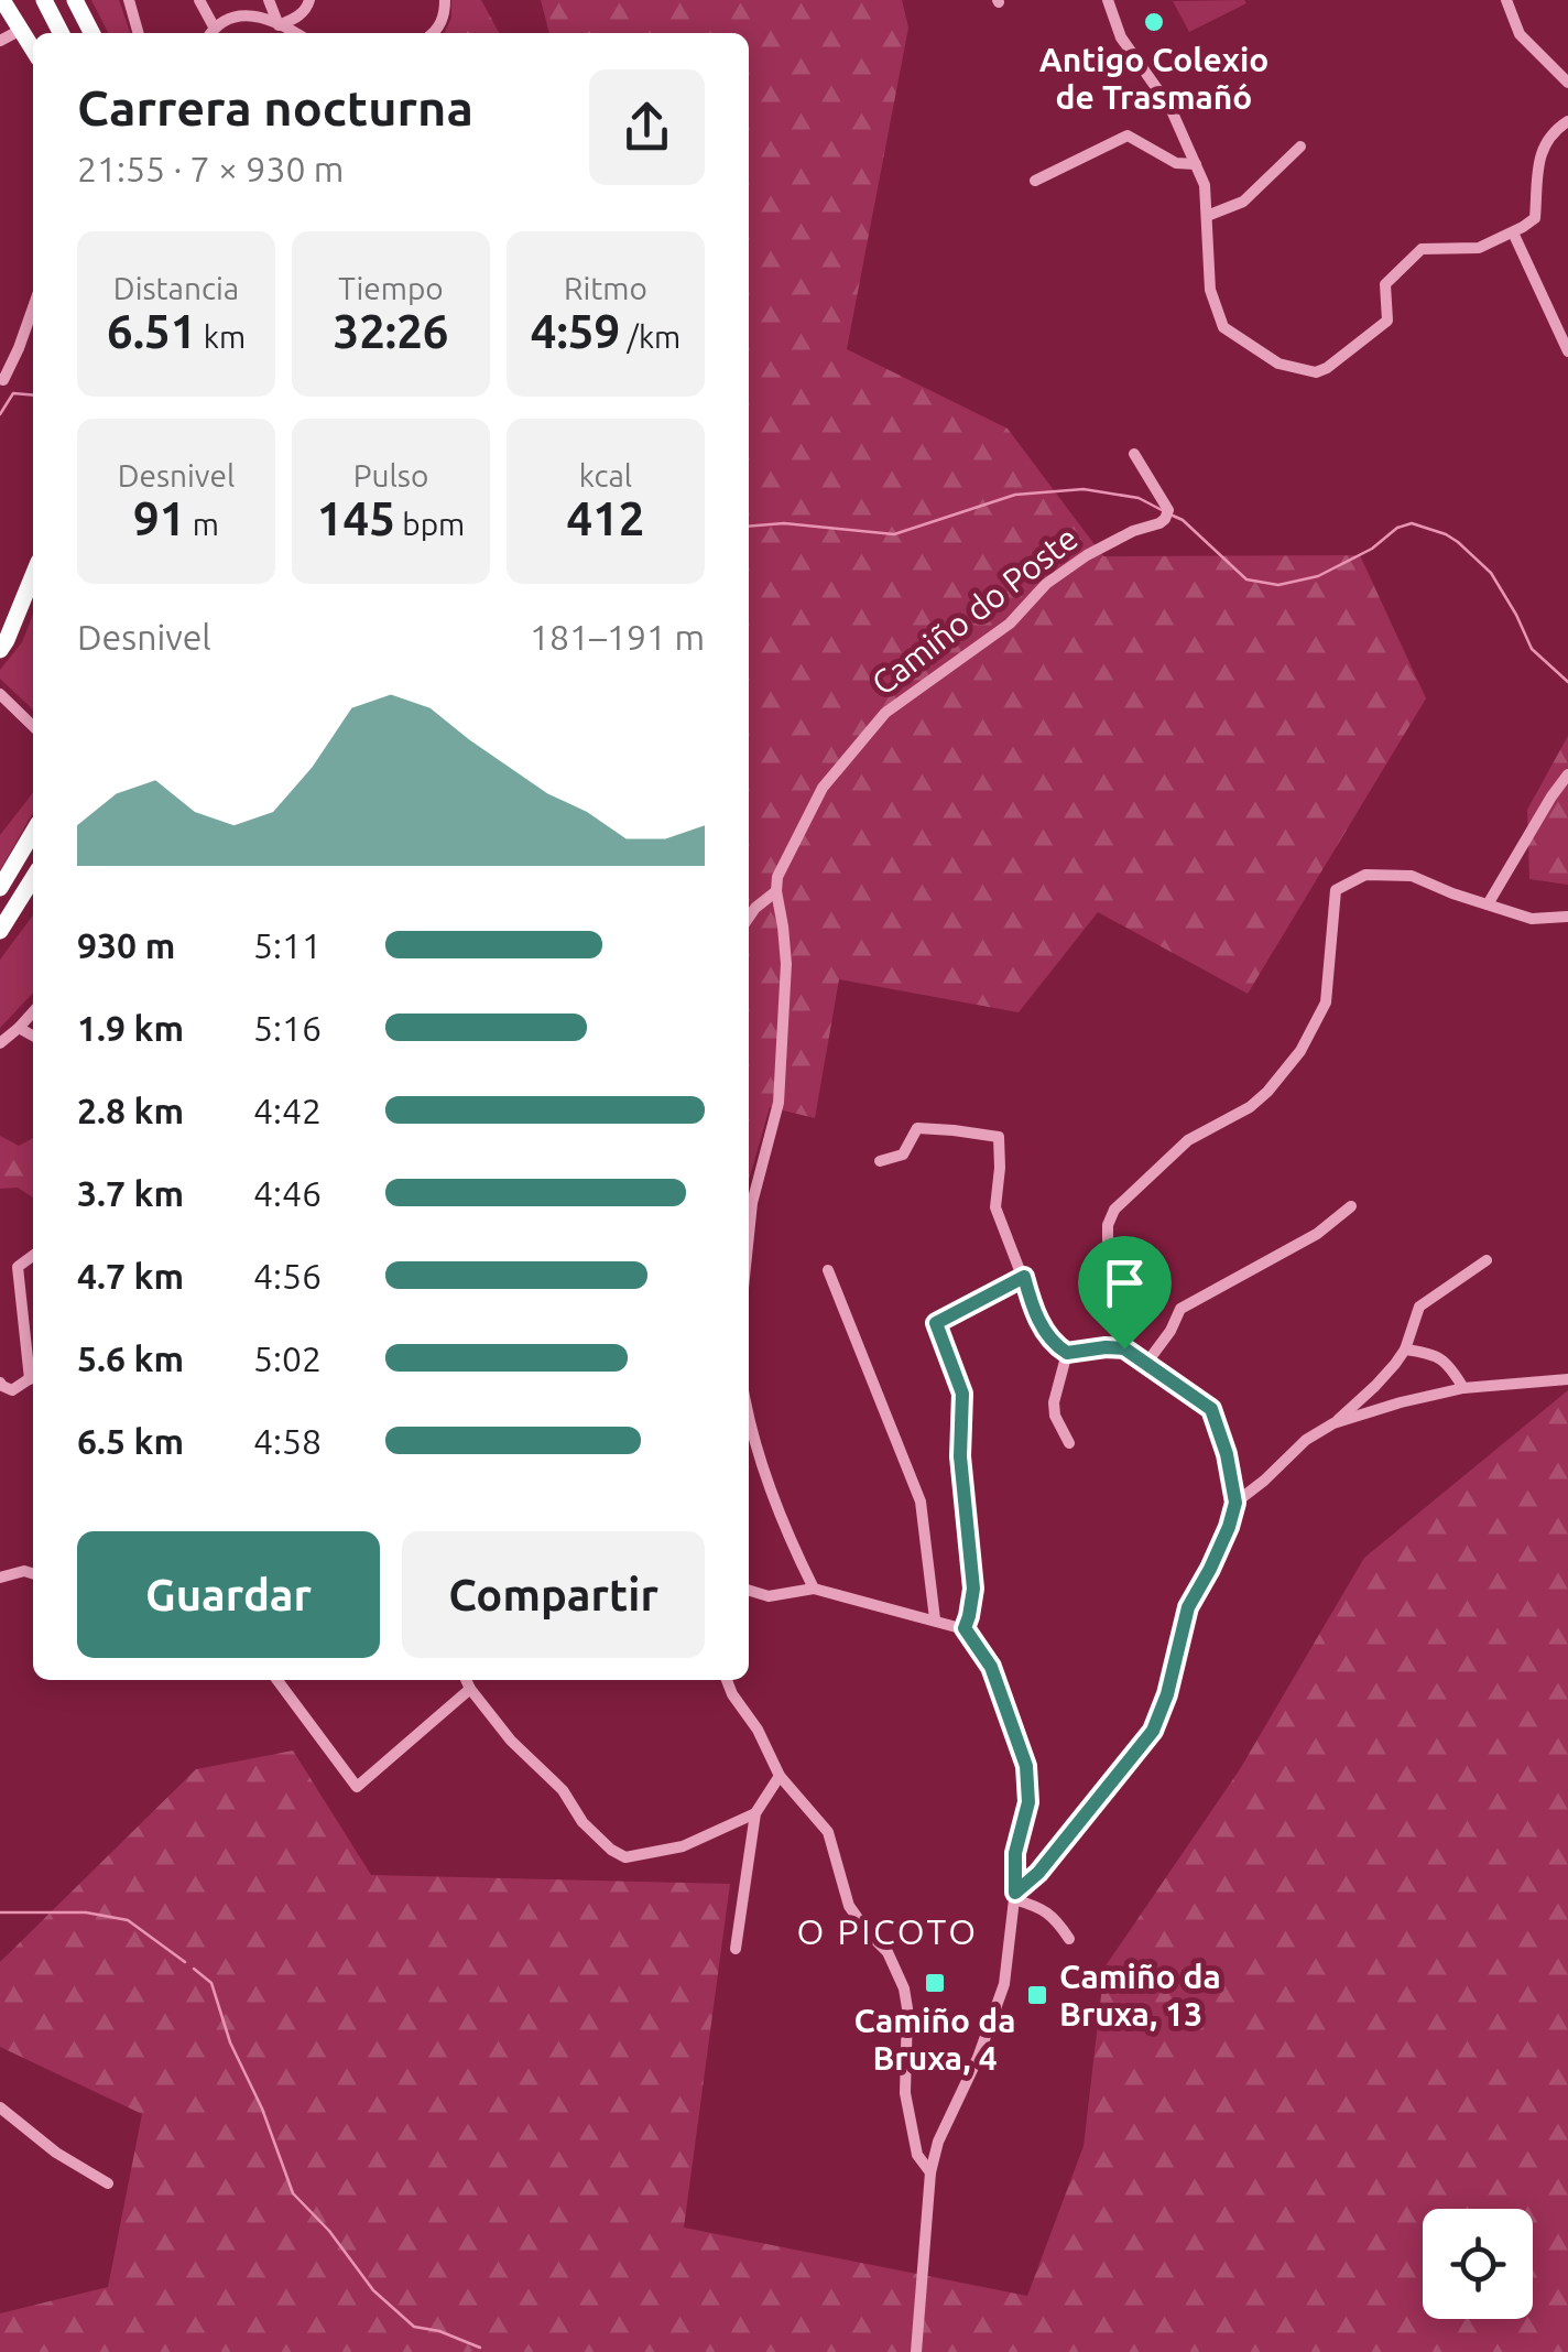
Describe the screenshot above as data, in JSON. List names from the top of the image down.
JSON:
{
  "streets": {
    "street": ["Camiño do Poste"]
  },
  "districts": ["O PICOTO"],
  "places": {
    "other": ["Antigo Colexio de Trasmañó"],
    "transit": ["Camiño da Bruxa, 4", "Camiño da Bruxa, 13"]
  },
  "page": {
    "heading": ["Carrera nocturna", "21:55 · 7 × 930 m"],
    "stats": [
      ["Distancia", "6.51 km"],
      ["Tiempo", "32:26"],
      ["Ritmo", "4:59 /km"],
      ["Desnivel", "91 m"],
      ["Pulso", "145 bpm"],
      ["kcal", "412"]
    ],
    "chart": ["Desnivel", "181–191 m"],
    "list": [
      {
        "name": "930 m",
        "note": "5:11"
      },
      {
        "name": "1.9 km",
        "note": "5:16"
      },
      {
        "name": "2.8 km",
        "note": "4:42"
      },
      {
        "name": "3.7 km",
        "note": "4:46"
      },
      {
        "name": "4.7 km",
        "note": "4:56"
      },
      {
        "name": "5.6 km",
        "note": "5:02"
      },
      {
        "name": "6.5 km",
        "note": "4:58"
      }
    ],
    "buttons": ["Guardar", "Compartir"]
  }
}
